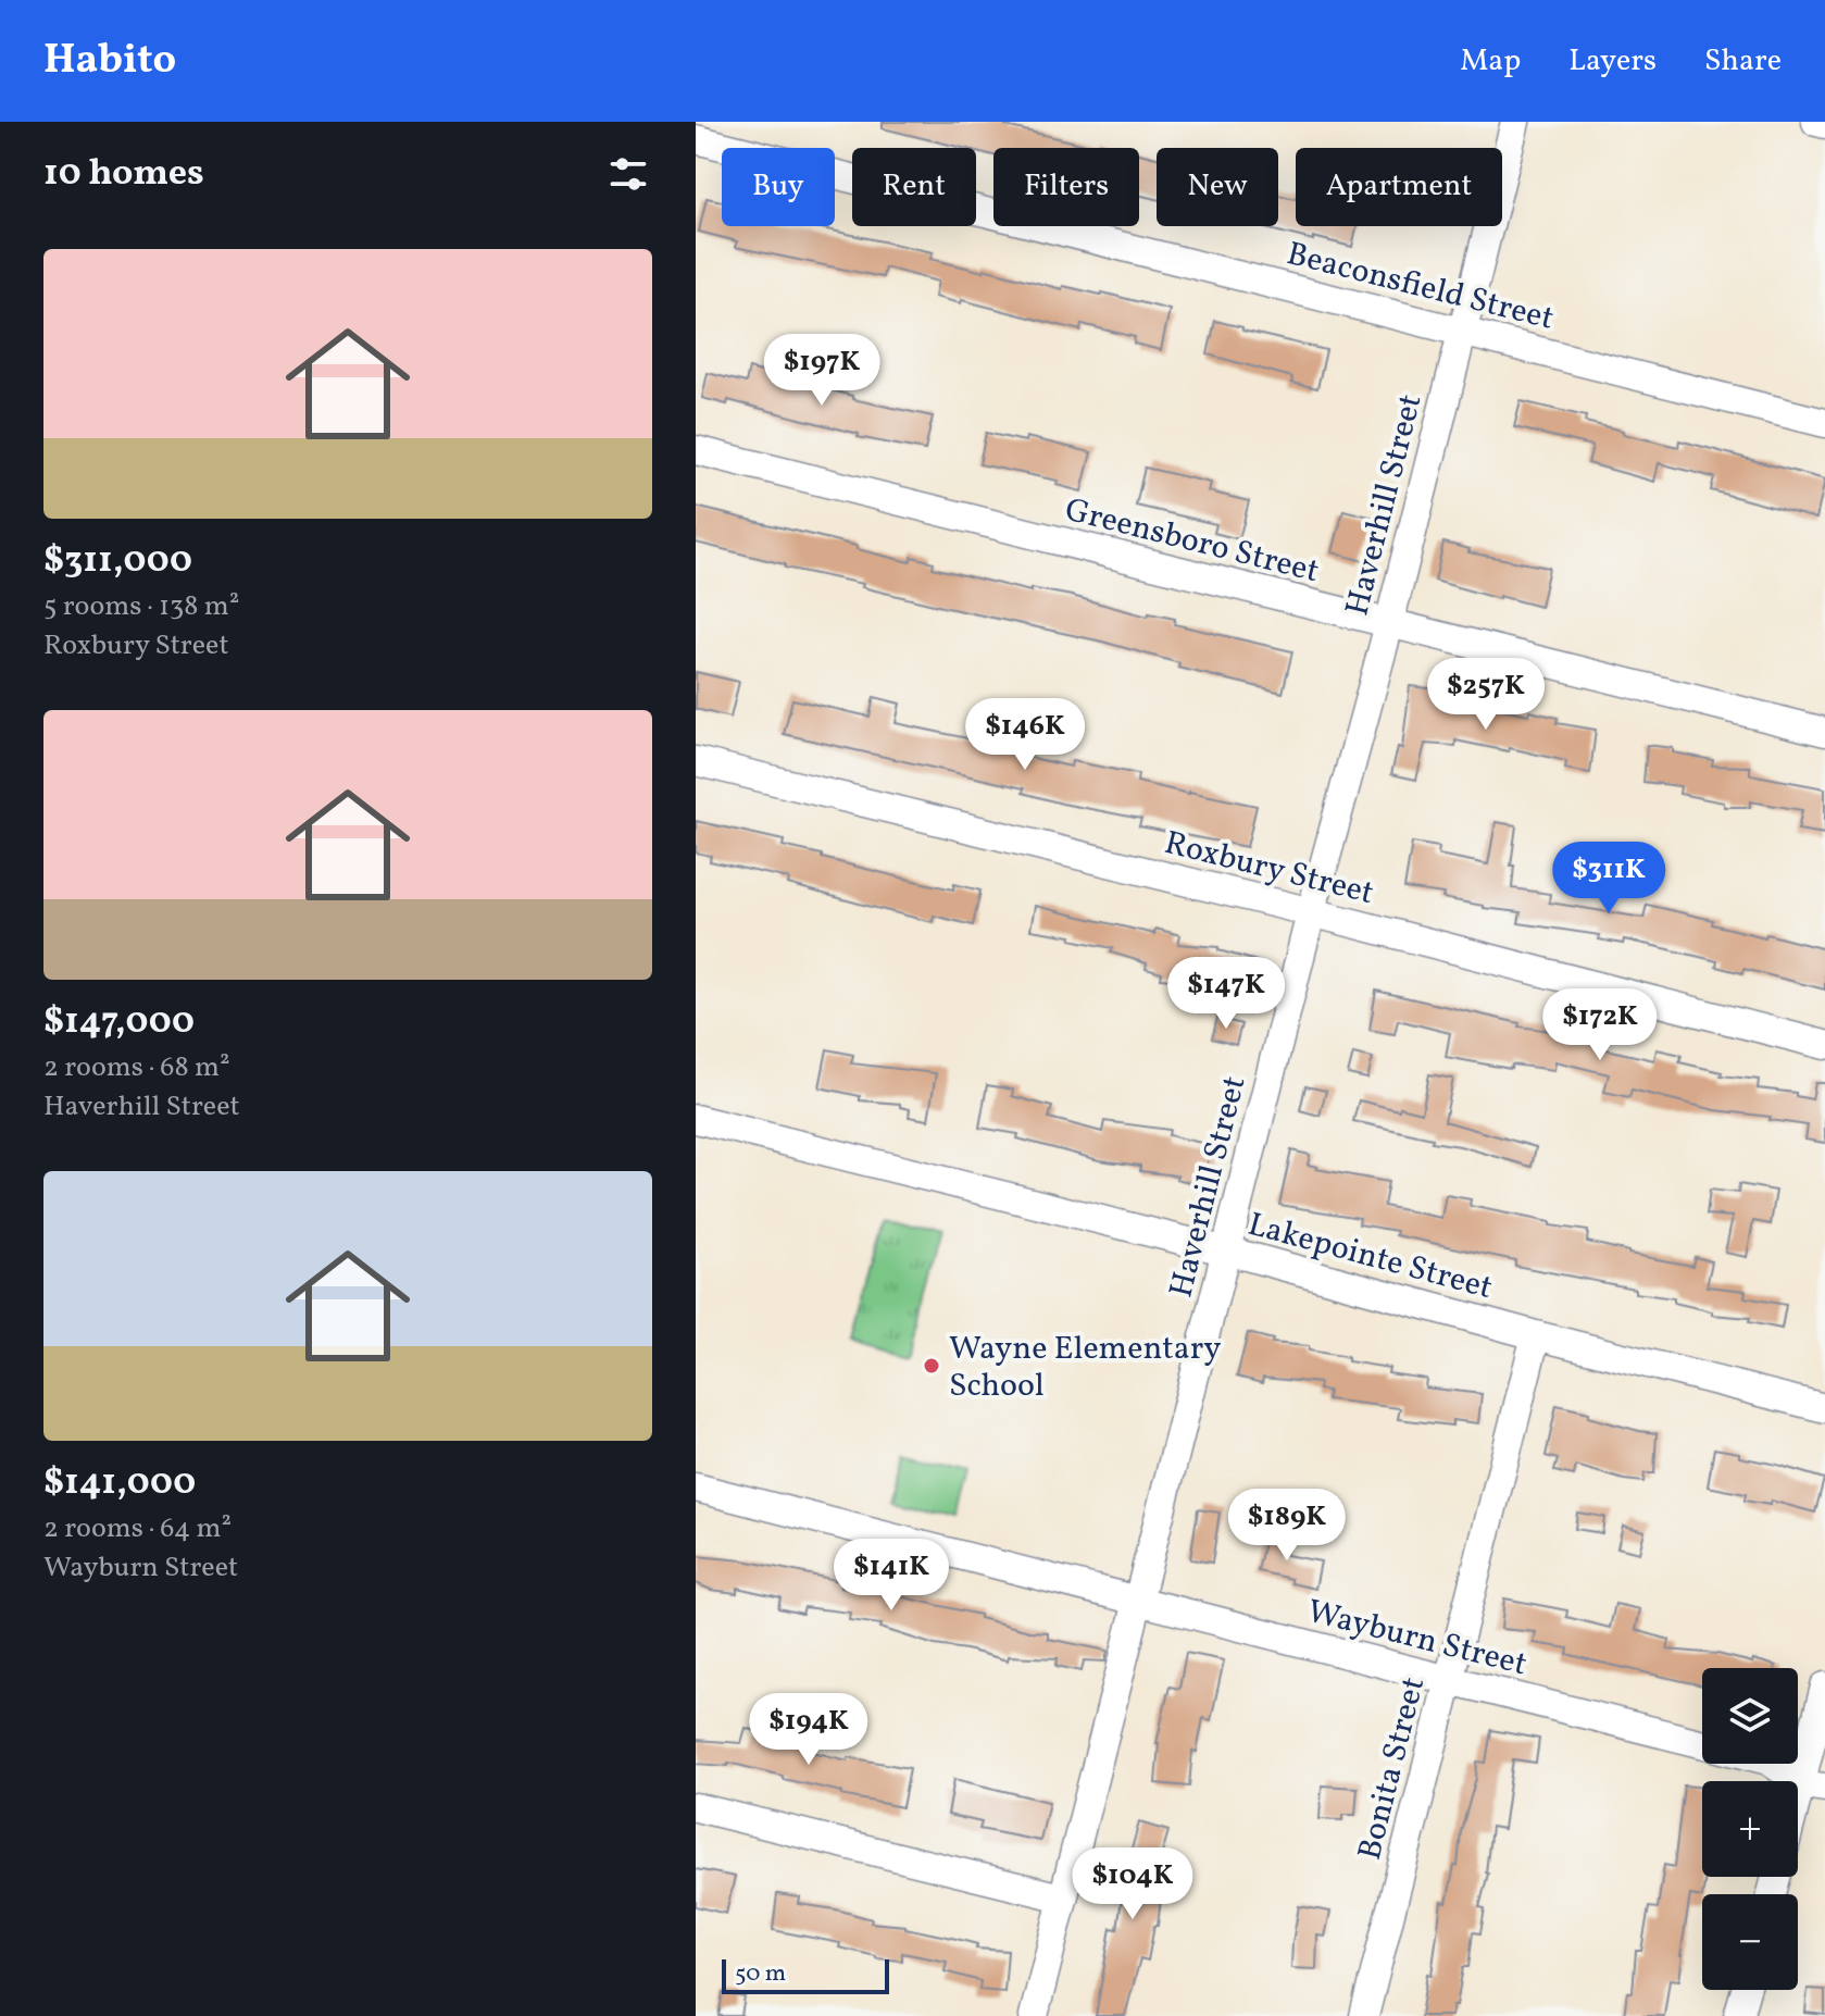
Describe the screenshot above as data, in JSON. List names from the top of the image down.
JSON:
{
  "streets": {
    "street": [
      "Beaconsfield Street",
      "Haverhill Street",
      "Greensboro Street",
      "Roxbury Street",
      "Lakepointe Street",
      "Wayburn Street",
      "Bonita Street"
    ]
  },
  "crossings": [
    ["Beaconsfield Street", "Haverhill Street"],
    ["Haverhill Street", "Greensboro Street"],
    ["Haverhill Street", "Roxbury Street"],
    ["Haverhill Street", "Lakepointe Street"],
    ["Haverhill Street", "Wayburn Street"],
    ["Lakepointe Street", "Bonita Street"],
    ["Wayburn Street", "Bonita Street"]
  ],
  "places": ["Wayne Elementary School"],
  "scale_bar": "50 m",
  "page": {
    "header": "Habito",
    "nav": ["Map", "Layers", "Share"],
    "heading": "10 homes",
    "chip": [
      "Buy",
      "Rent",
      "Filters",
      "New",
      "Apartment"
    ],
    "list": [
      {
        "name": "$311,000",
        "note": "5 rooms · 138 m² · Roxbury Street"
      },
      {
        "name": "$147,000",
        "note": "2 rooms · 68 m² · Haverhill Street"
      },
      {
        "name": "$141,000",
        "note": "2 rooms · 64 m² · Wayburn Street"
      }
    ],
    "price": [
      "$197K",
      "$257K",
      "$146K",
      "$311K",
      "$147K",
      "$172K",
      "$189K",
      "$141K",
      "$194K",
      "$104K"
    ],
    "map_buttons": ["+", "−"],
    "scale": "50 m"
  }
}
